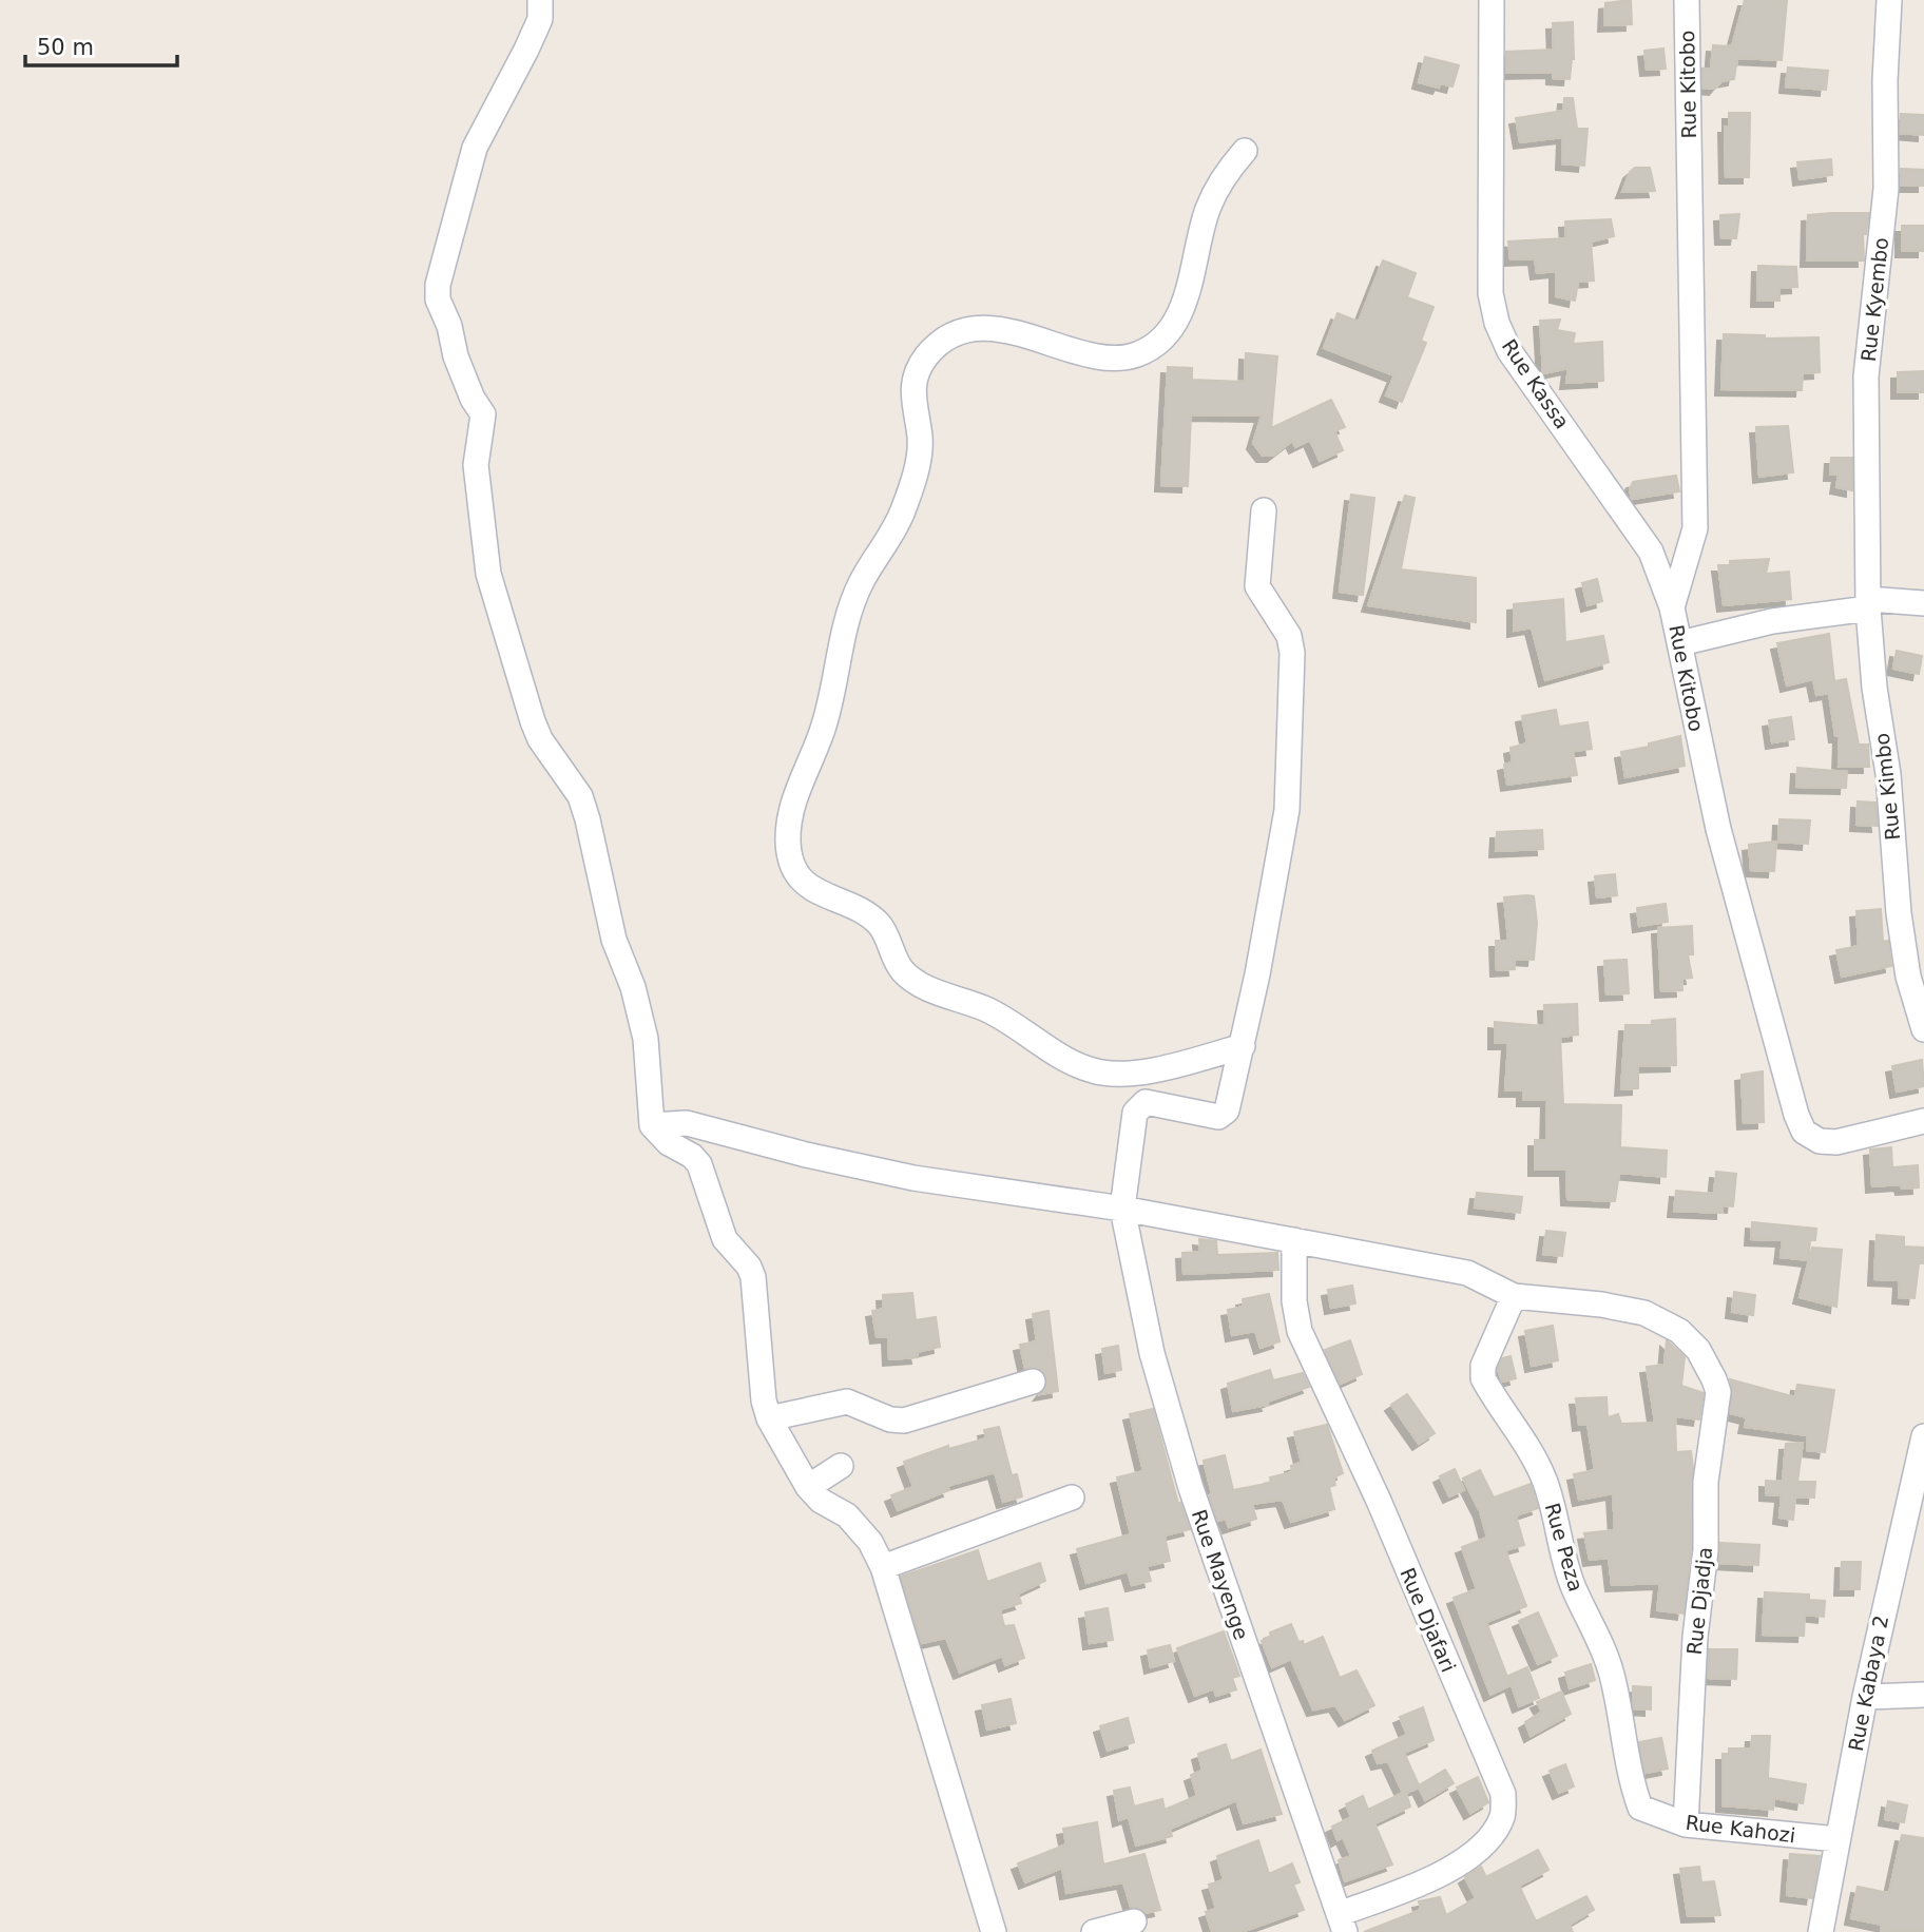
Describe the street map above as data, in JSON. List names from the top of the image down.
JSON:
{
  "streets": {
    "street": [
      "Rue Kitobo",
      "Rue Kyembo",
      "Rue Kassa",
      "Rue Kimbo",
      "Rue Peza",
      "Rue Mayenge",
      "Rue Djadja",
      "Rue Djafari",
      "Rue Kabaya 2",
      "Rue Kahozi"
    ]
  },
  "crossings": [
    ["Rue Kitobo", "Rue Kassa"],
    ["Rue Kyembo", "Rue Kimbo"],
    ["Rue Peza", "Rue Djadja"],
    ["Rue Peza", "Rue Kahozi"],
    ["Rue Mayenge", "Rue Djafari"],
    ["Rue Djadja", "Rue Kahozi"],
    ["Rue Kabaya 2", "Rue Kahozi"]
  ],
  "scale_bar": "50 m"
}
